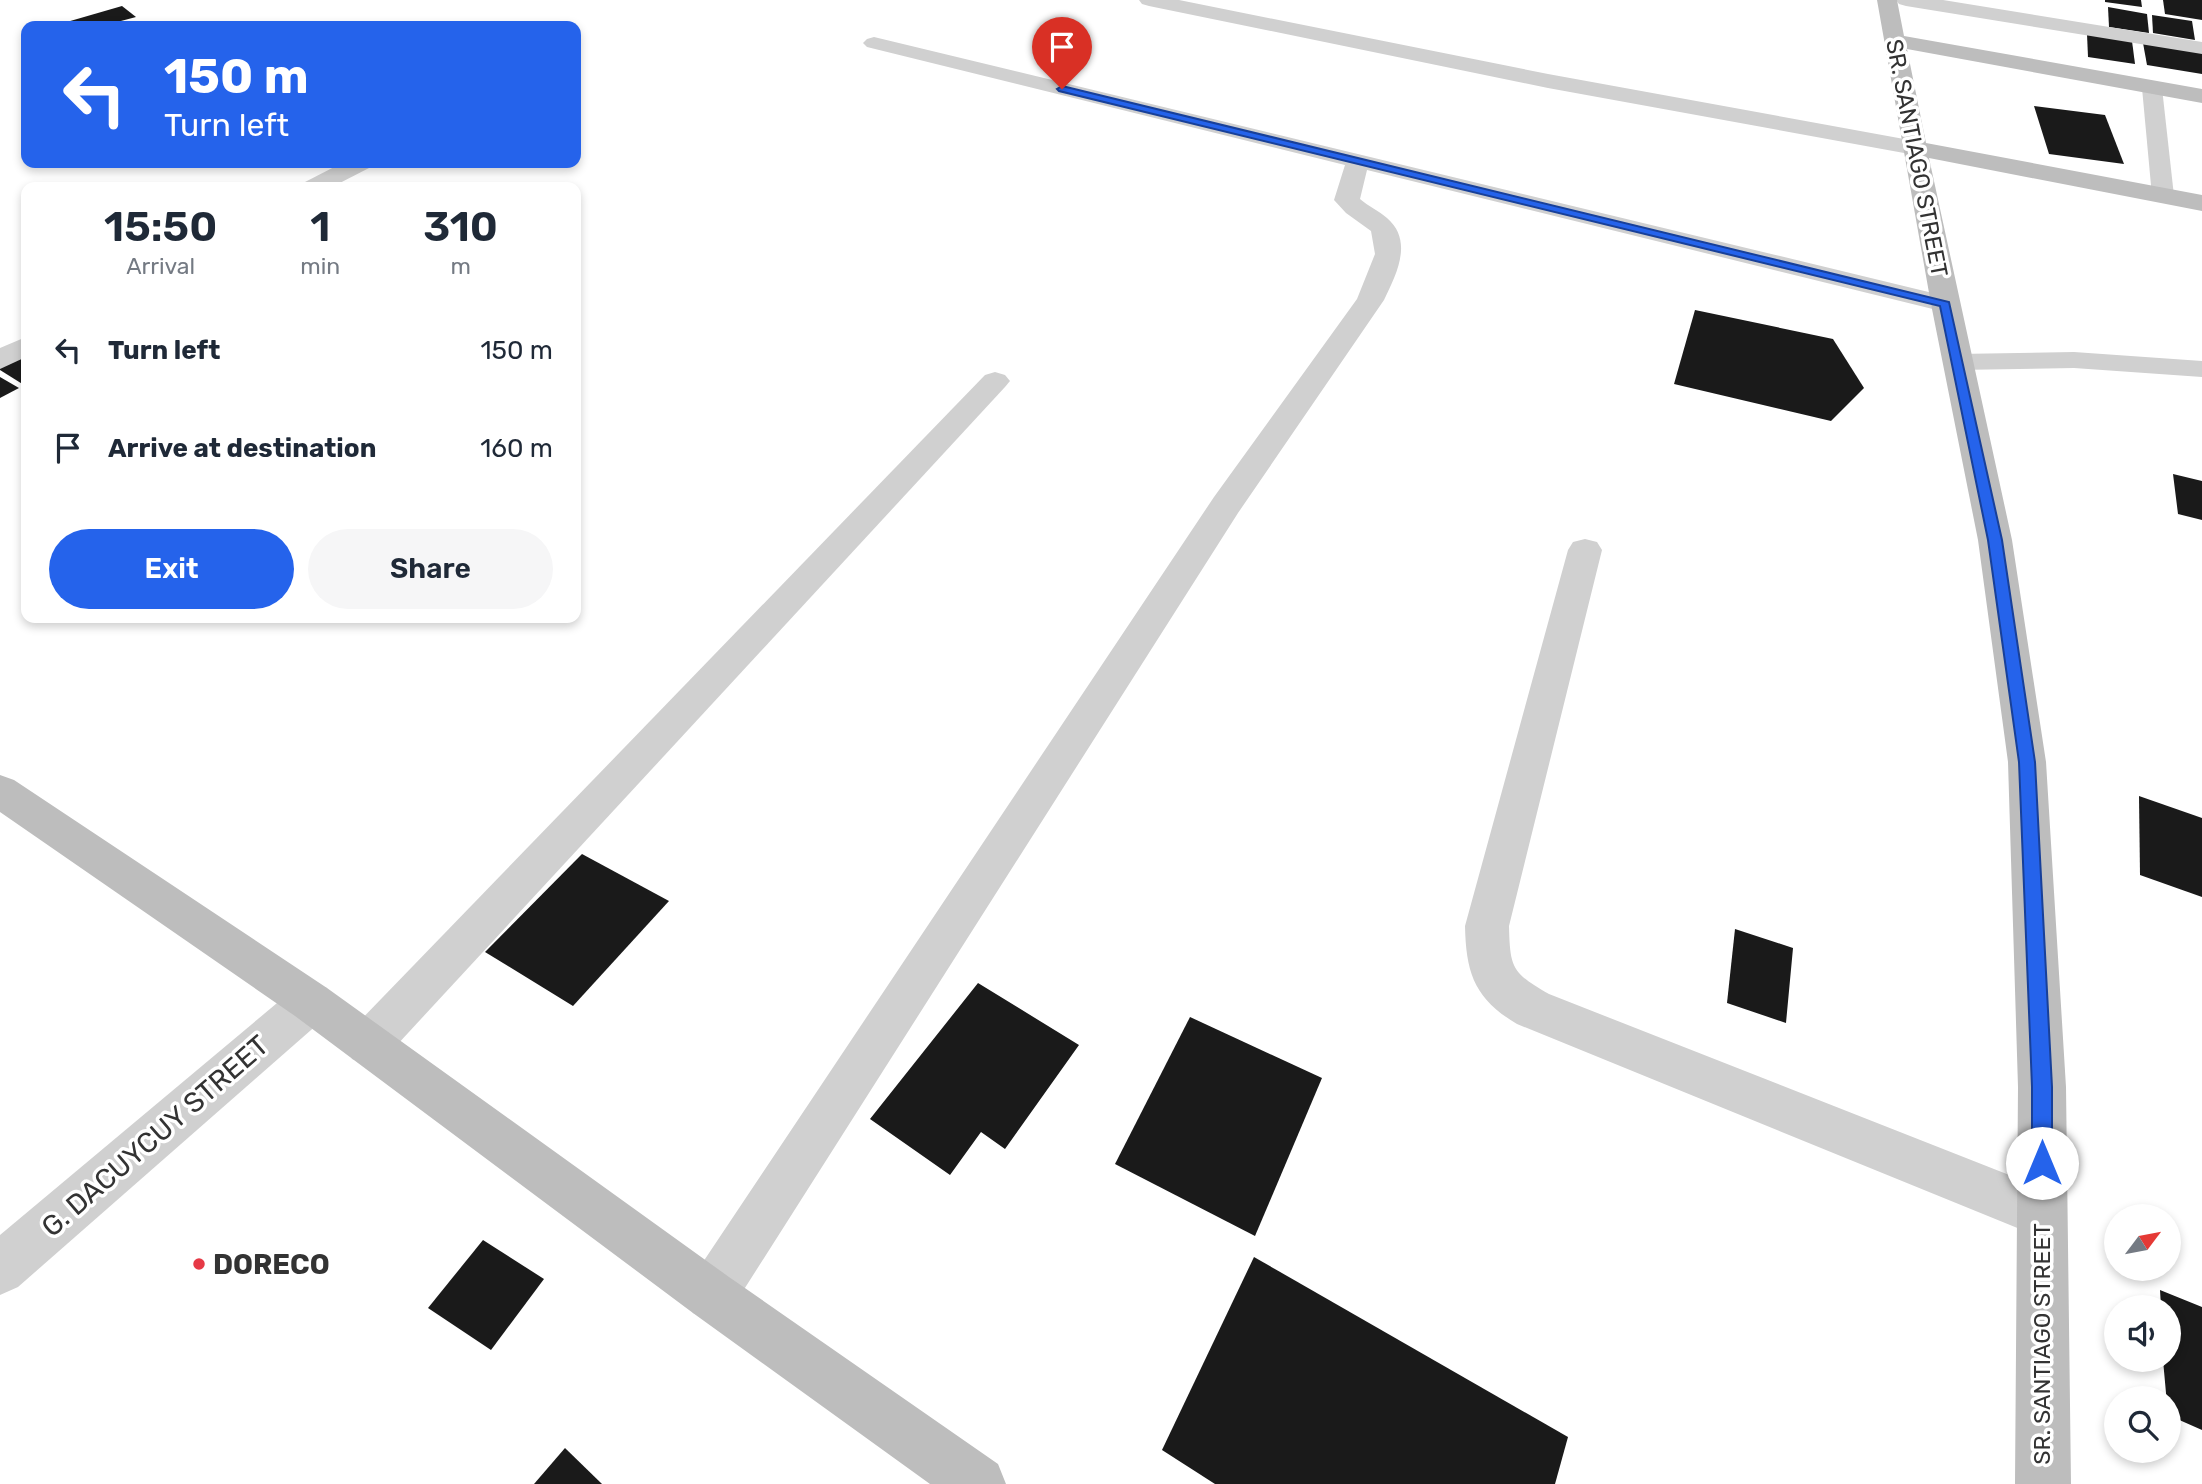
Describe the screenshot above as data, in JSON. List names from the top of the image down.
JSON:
{
  "streets": {
    "street": ["SR. SANTIAGO STREET", "G. DACUYCUY STREET"]
  },
  "places": ["DORECO"],
  "north": "top right",
  "page": {
    "turn": ["150 m", "Turn left"],
    "eta": [
      "15:50",
      "Arrival",
      "1",
      "min",
      "310",
      "m"
    ],
    "list": [
      {
        "name": "Turn left",
        "value": "150 m"
      },
      {
        "name": "Arrive at destination",
        "value": "160 m"
      }
    ],
    "buttons": ["Exit", "Share"]
  }
}
